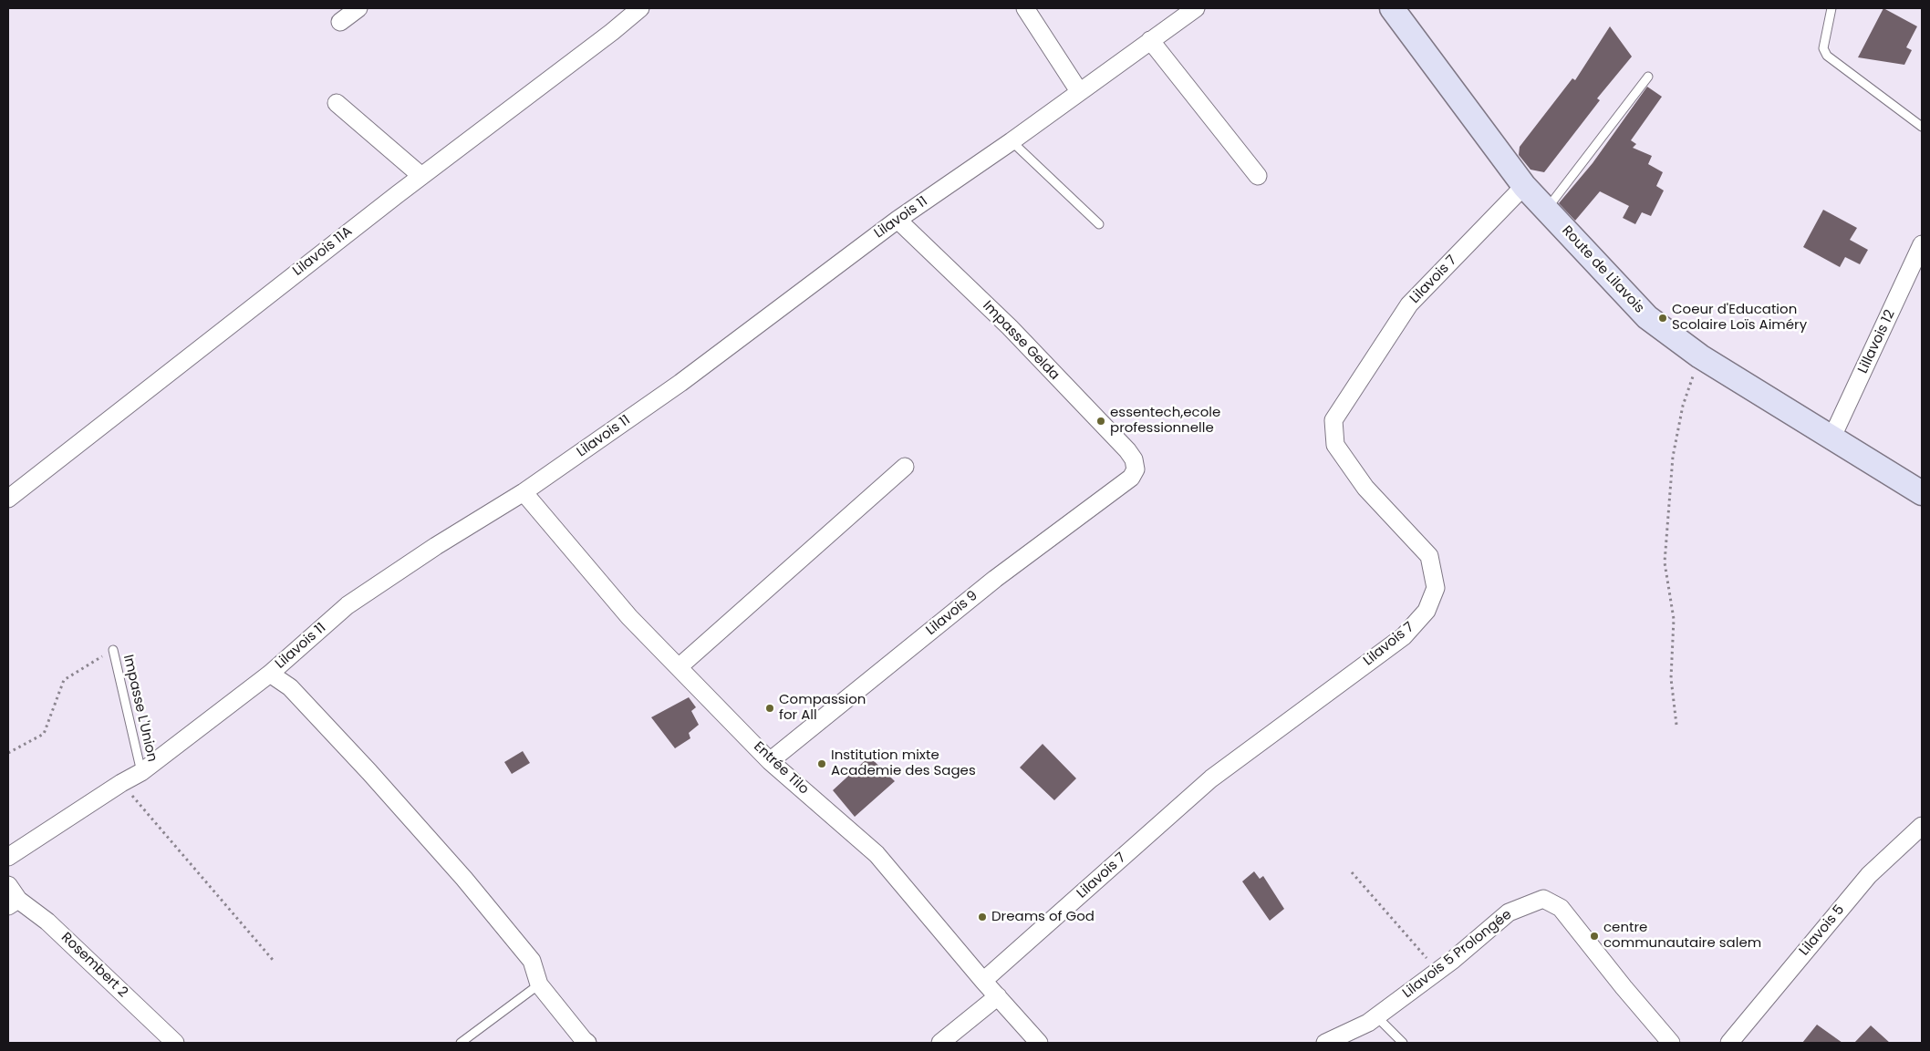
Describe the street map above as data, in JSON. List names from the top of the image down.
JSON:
{
  "streets": {
    "main road": ["Route de Lilavois"],
    "street": [
      "Lilavois 11",
      "Lilavois 11A",
      "Lilavois 7",
      "Impasse Gelda",
      "Lillavois 12",
      "Lilavois 9",
      "Entrée Tilo",
      "Lilavois 5",
      "Lilavois 5 Prolongée",
      "Rosembert 2"
    ],
    "lane": ["Impasse L'Union"]
  },
  "crossings": [
    ["Lilavois 11", "Impasse Gelda"],
    ["Lilavois 11", "Impasse L'Union"],
    ["Lilavois 11", "Entrée Tilo"],
    ["Route de Lilavois", "Lilavois 7"],
    ["Route de Lilavois", "Lillavois 12"],
    ["Lilavois 7", "Entrée Tilo"],
    ["Impasse Gelda", "Lilavois 9"],
    ["Lilavois 9", "Entrée Tilo"]
  ],
  "places": [
    "Coeur d'Education Scolaire Loïs Aiméry",
    "essentech,ecole professionnelle",
    "Compassion for All",
    "Institution mixte Academie des Sages",
    "Dreams of God",
    "centre communautaire salem"
  ]
}
